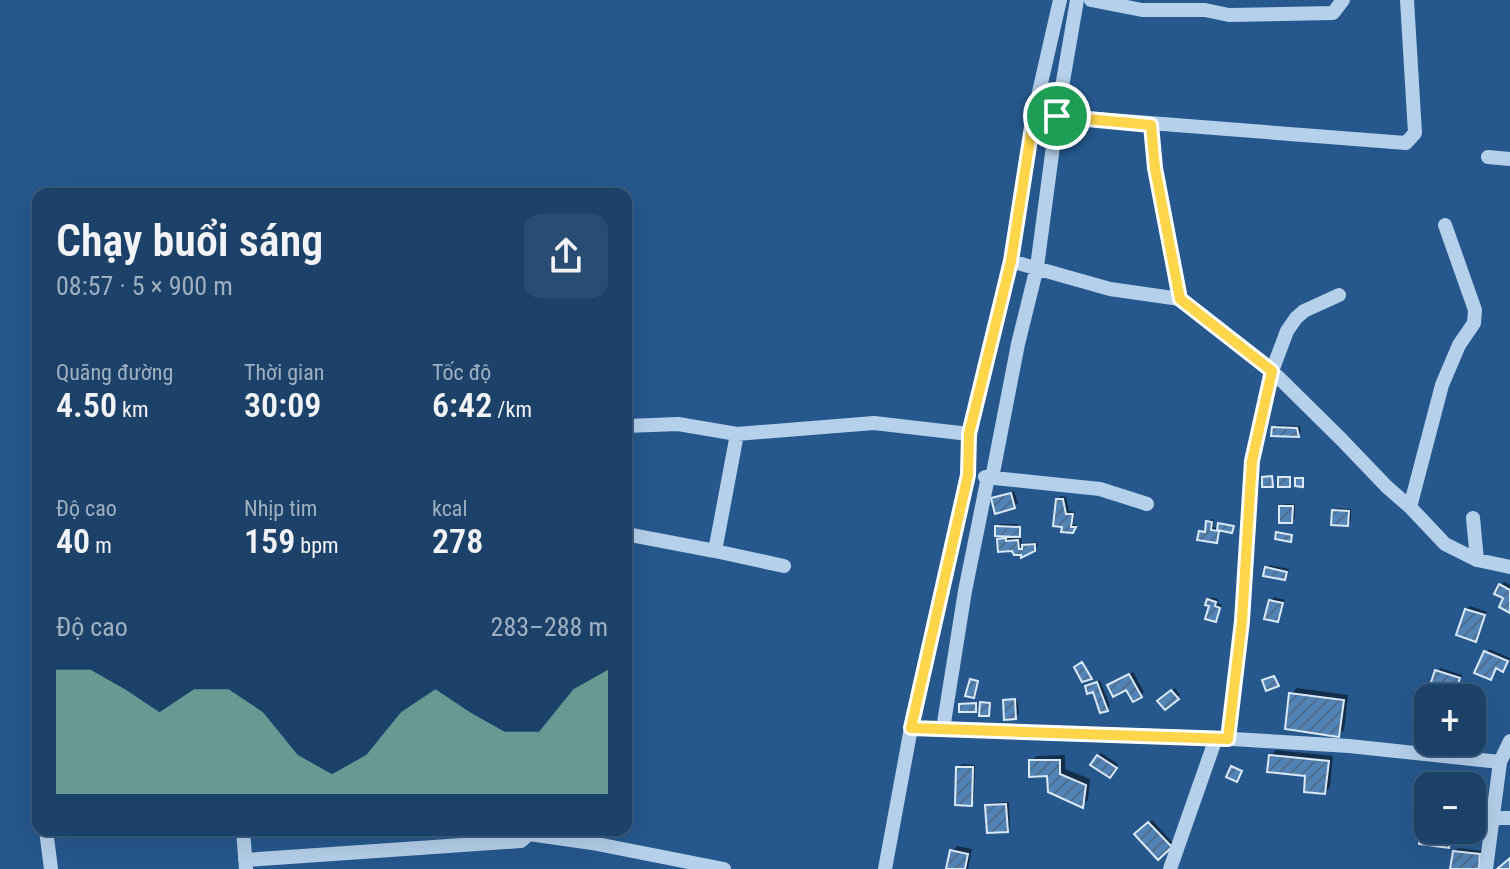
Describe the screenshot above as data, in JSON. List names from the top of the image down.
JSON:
{
  "page": {
    "heading": ["Chạy buổi sáng", "08:57 · 5 × 900 m"],
    "stats": [
      ["Quãng đường", "4.50 km"],
      ["Thời gian", "30:09"],
      ["Tốc độ", "6:42 /km"],
      ["Độ cao", "40 m"],
      ["Nhịp tim", "159 bpm"],
      ["kcal", "278"]
    ],
    "chart": ["Độ cao", "283–288 m"],
    "map_buttons": ["+", "−"]
  }
}
